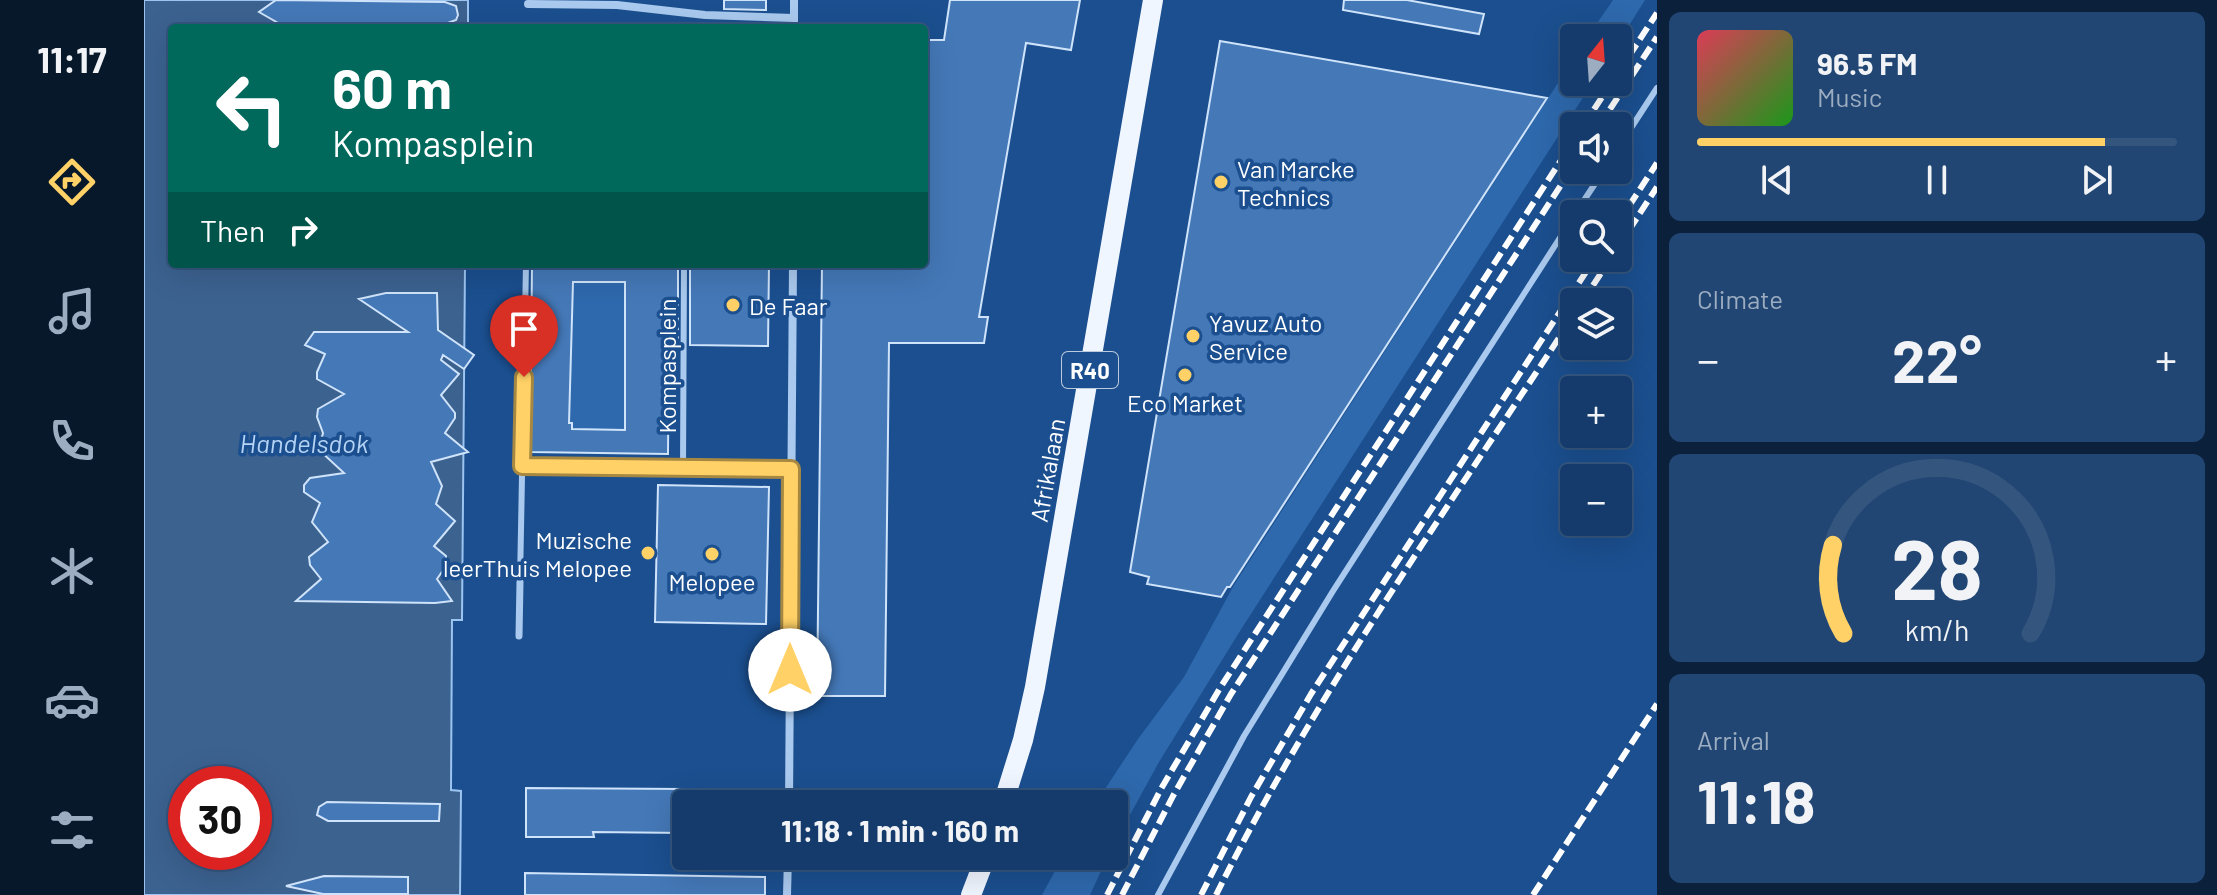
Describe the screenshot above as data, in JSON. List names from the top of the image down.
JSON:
{
  "streets": {
    "main road": ["R40", "Afrikalaan"],
    "lane": ["Kompasplein"]
  },
  "water": ["Handelsdok"],
  "places": [
    "Van Marcke Technics",
    "De Faar",
    "Yavuz Auto Service",
    "Eco Market",
    "Muzische leerThuis Melopee",
    "Melopee"
  ],
  "north": "top",
  "page": {
    "tabs": "11:17",
    "map_buttons": ["+", "−"],
    "turn": ["60 m", "Kompasplein"],
    "song": ["96.5 FM", "Music"],
    "then": "Then",
    "tile": [
      "Climate",
      ["Arrival", "11:18"]
    ],
    "heat": ["−", "22°", "+"],
    "limit": "30",
    "trip": "11:18 · 1 min · 160 m",
    "gauge": ["28", "km/h"]
  }
}
